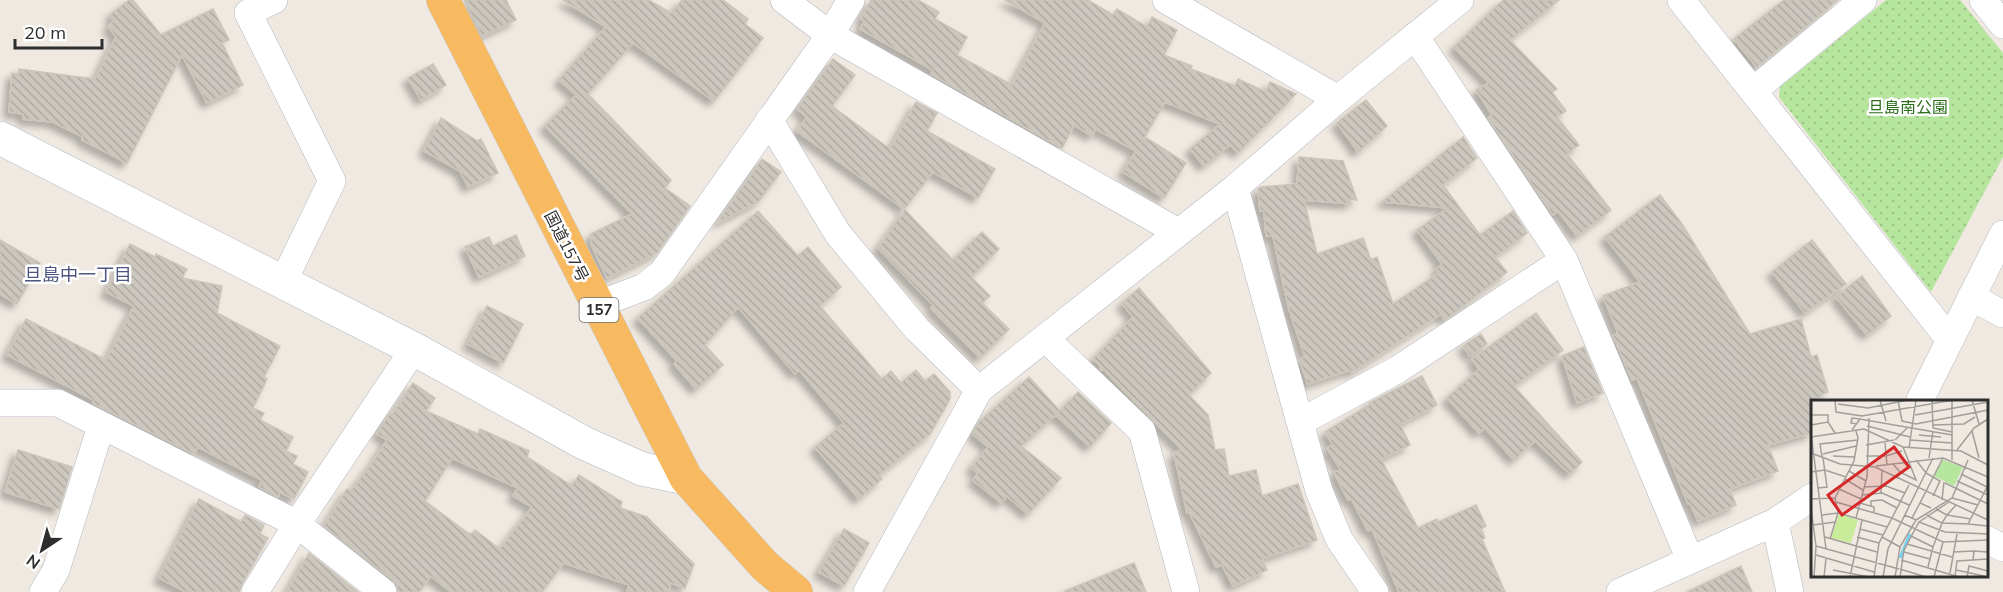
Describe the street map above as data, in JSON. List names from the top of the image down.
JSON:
{
  "streets": {
    "highway": ["国道157号", "157"]
  },
  "districts": ["旦島中一丁目"],
  "parks": ["旦島南公園"],
  "scale_bar": "20 m",
  "north": "bottom left"
}
